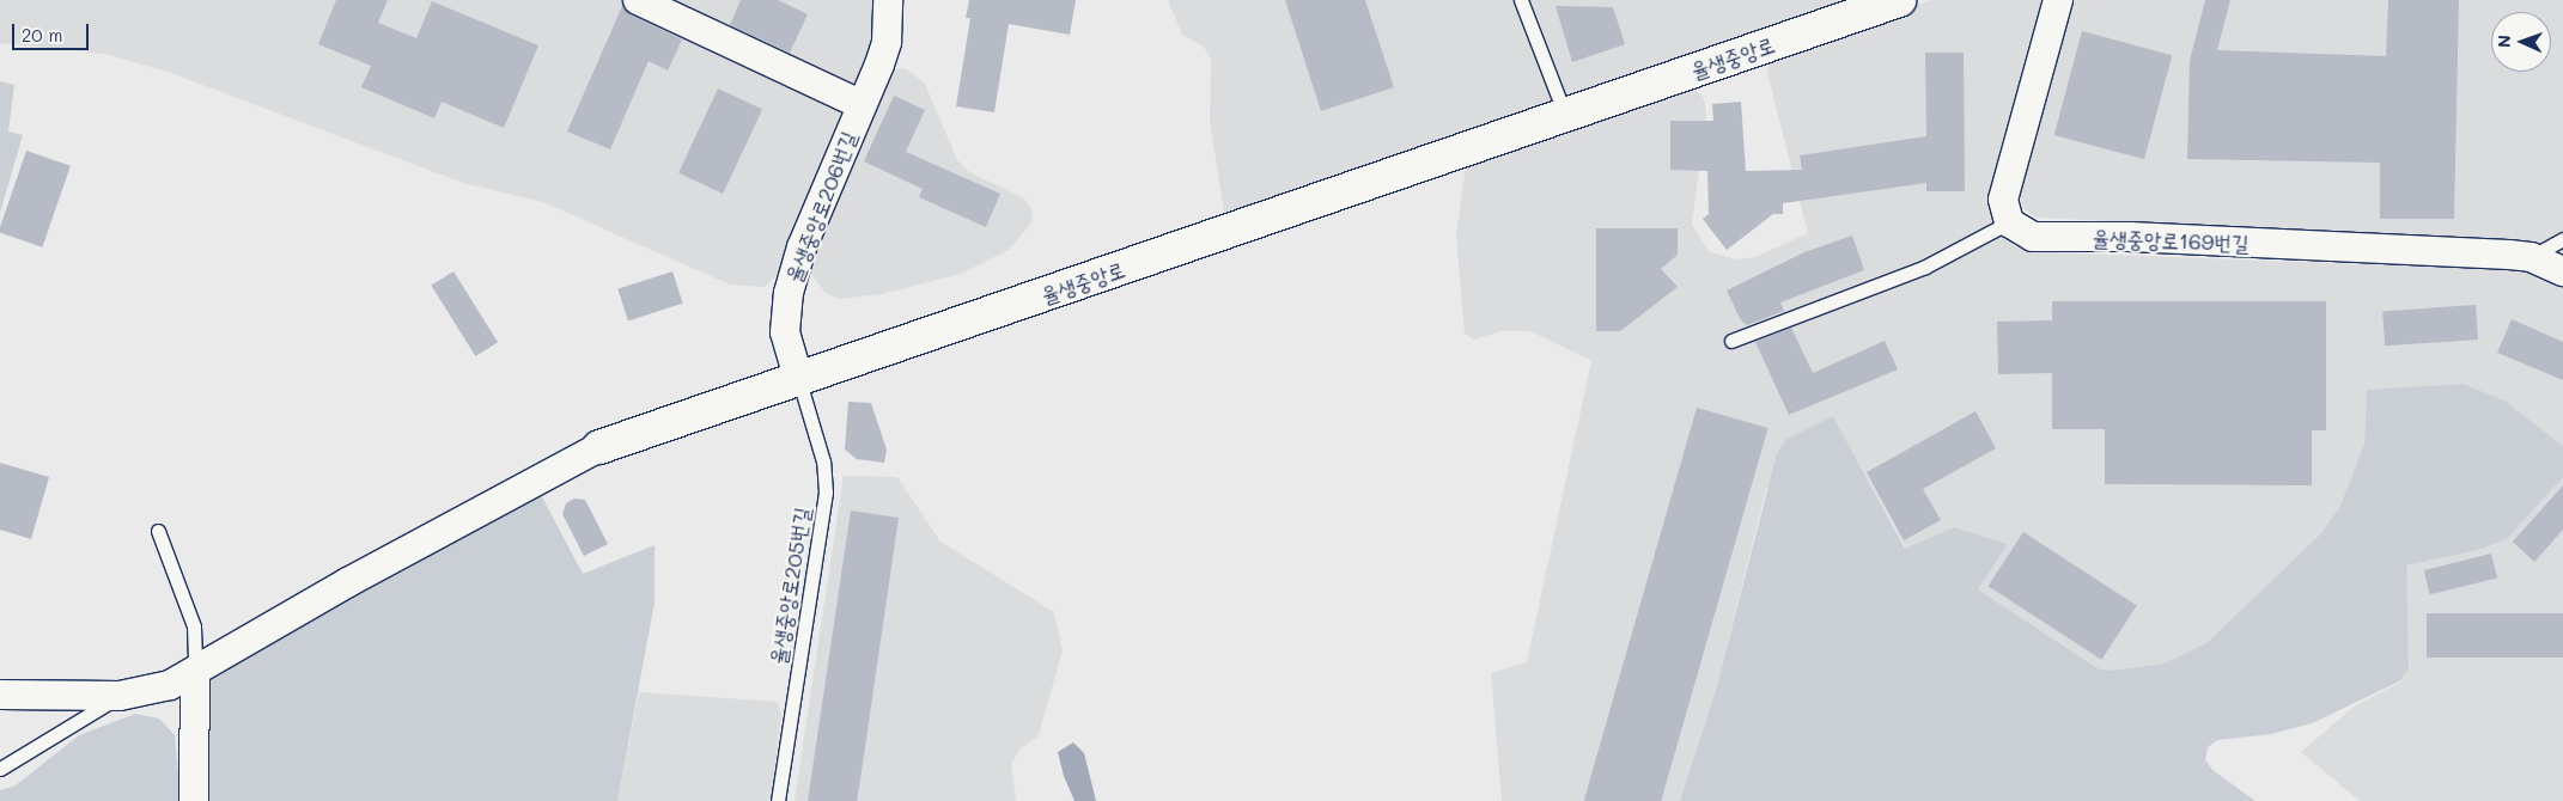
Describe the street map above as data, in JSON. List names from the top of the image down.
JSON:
{
  "streets": {
    "street": ["율생중앙로", "율생중앙로206번길", "율생중앙로169번길"],
    "lane": ["율생중앙로205번길"]
  },
  "crossings": [
    ["율생중앙로", "율생중앙로206번길"],
    ["율생중앙로", "율생중앙로205번길"],
    ["율생중앙로206번길", "율생중앙로205번길"]
  ],
  "scale_bar": "20 m",
  "north": "left"
}
